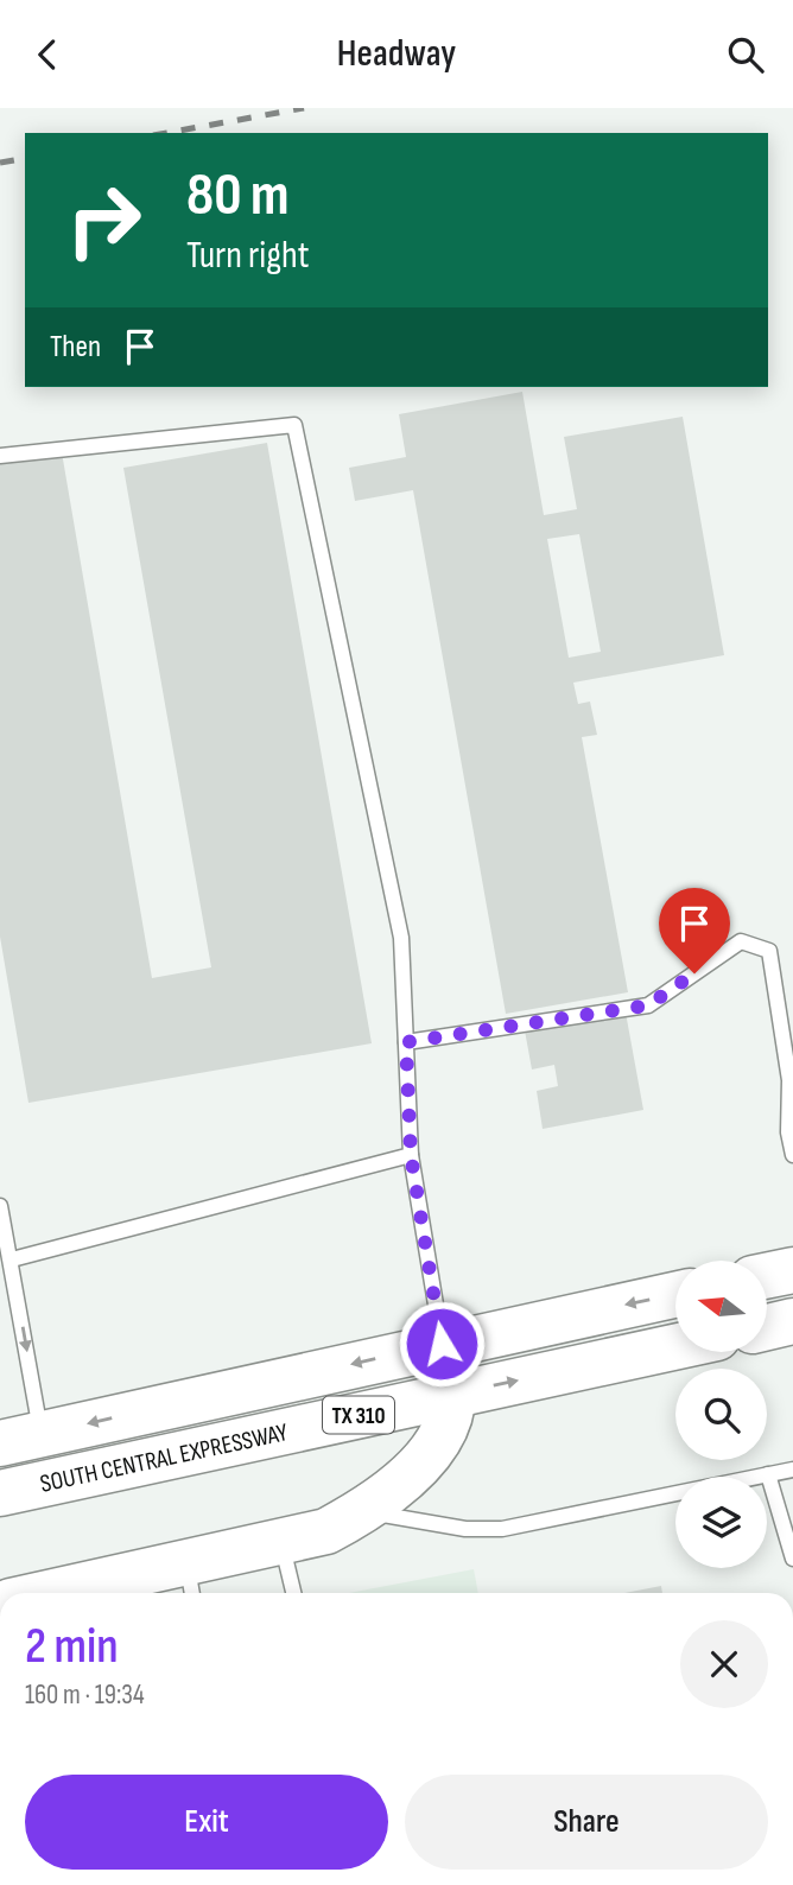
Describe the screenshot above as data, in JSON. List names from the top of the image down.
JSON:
{
  "streets": {
    "main road": ["TX 310", "SOUTH CENTRAL EXPRESSWAY"]
  },
  "north": "left",
  "page": {
    "header": "Headway",
    "turn": ["80 m", "Turn right"],
    "then": "Then",
    "heading": ["2 min", "160 m · 19:34"],
    "buttons": ["Exit", "Share"]
  }
}
